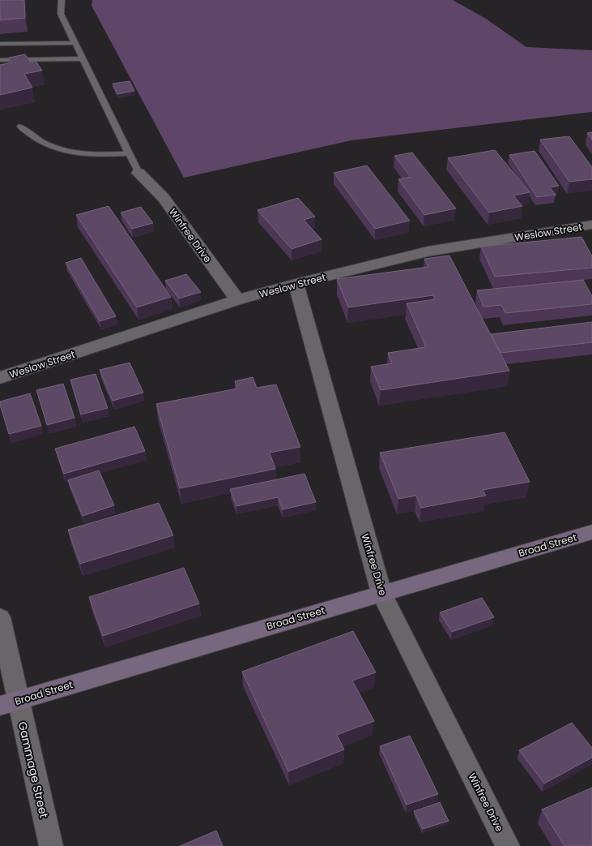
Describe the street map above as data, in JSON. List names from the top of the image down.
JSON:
{
  "streets": {
    "street": [
      "Weslow Street",
      "Winfree Drive",
      "Broad Street",
      "Gammage Street"
    ]
  },
  "crossings": [
    ["Weslow Street", "Winfree Drive"],
    ["Winfree Drive", "Broad Street"],
    ["Broad Street", "Gammage Street"]
  ]
}
